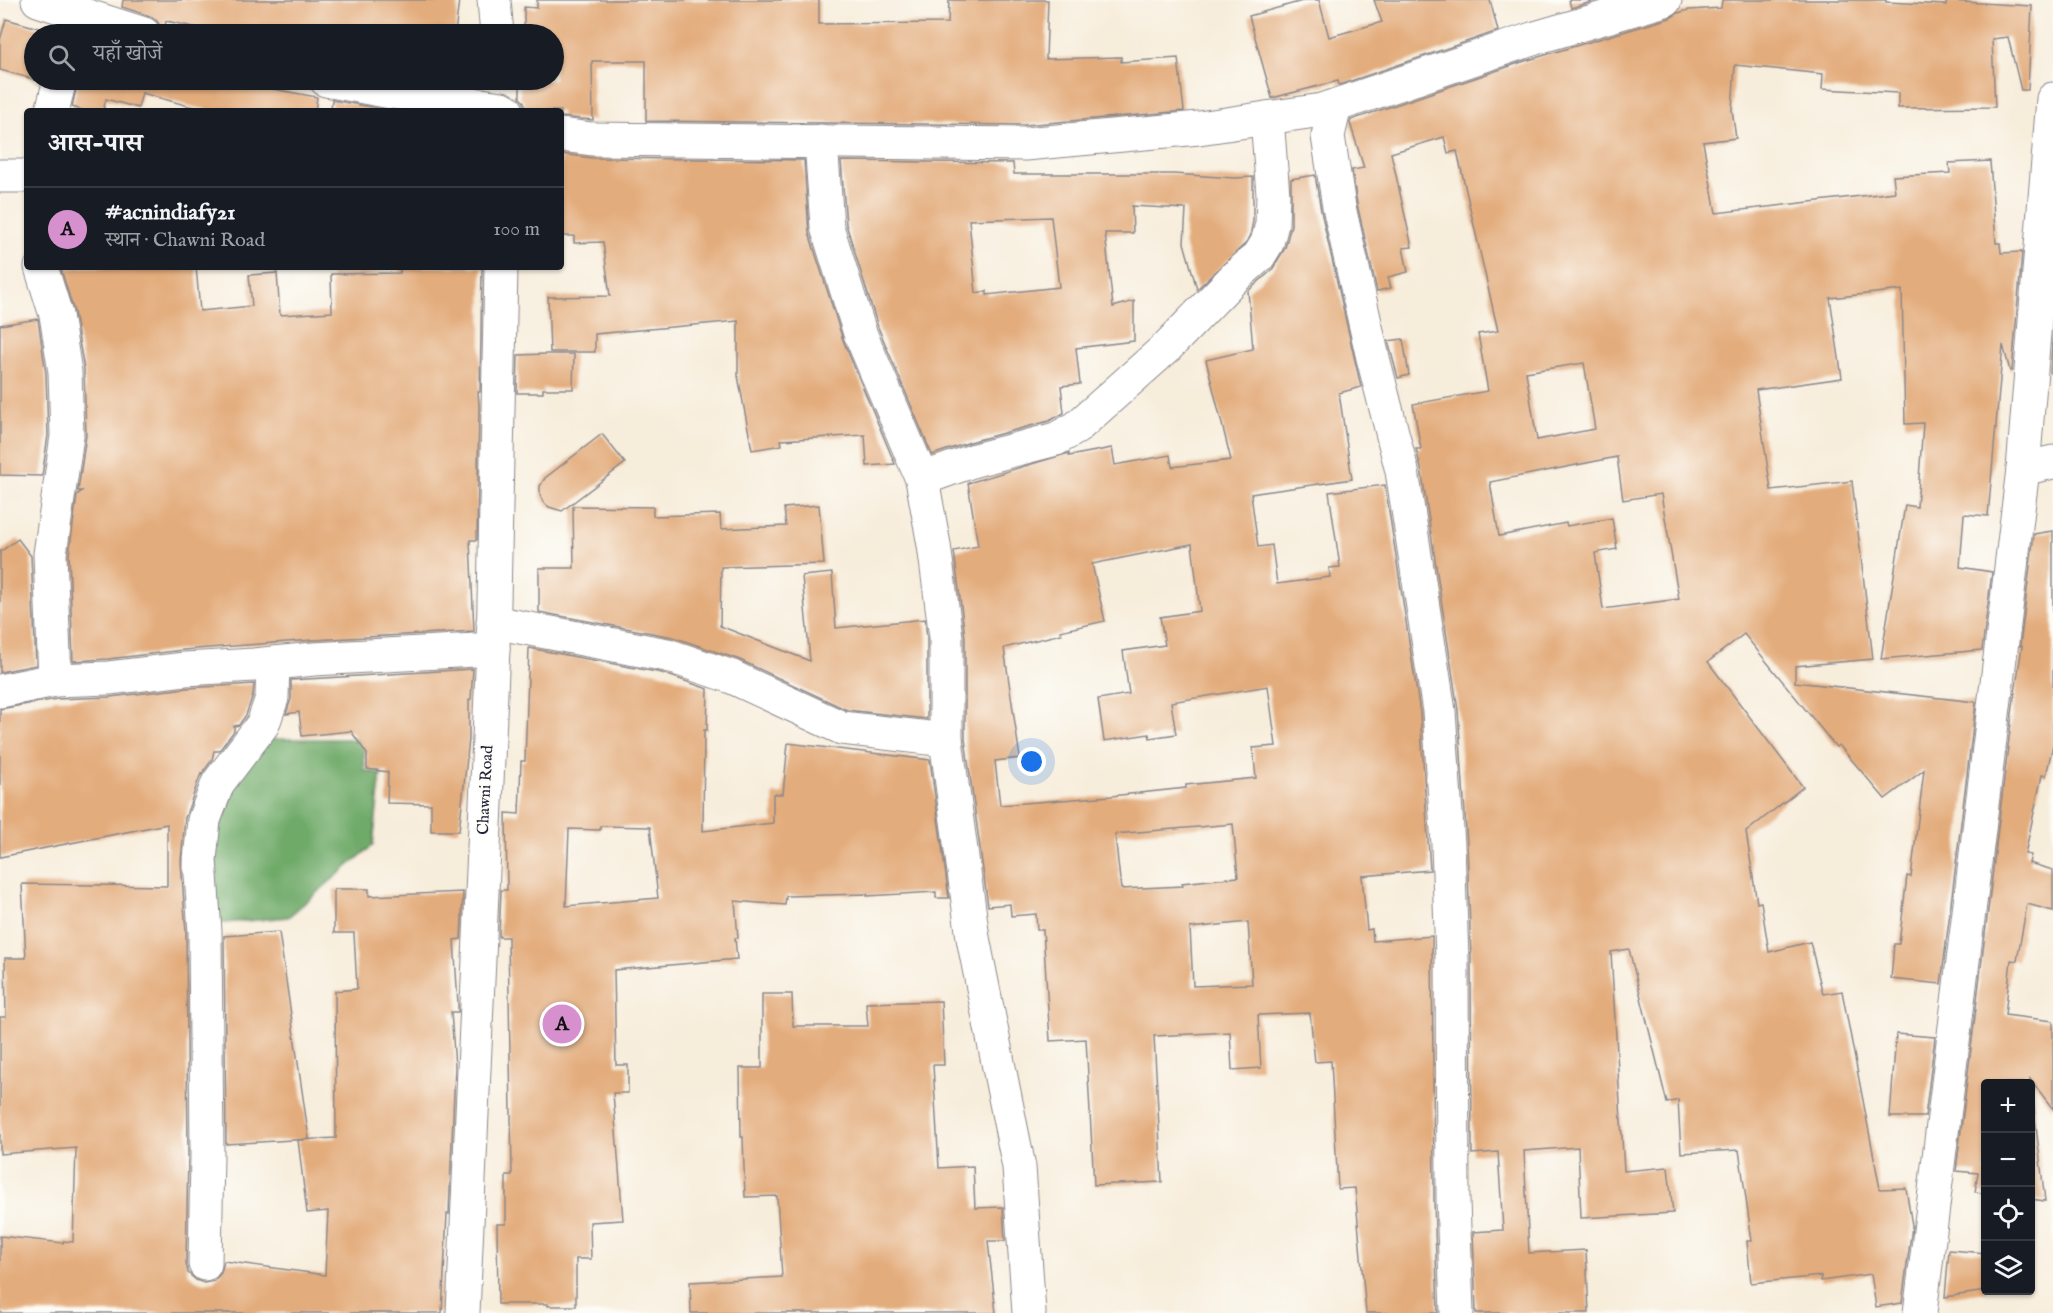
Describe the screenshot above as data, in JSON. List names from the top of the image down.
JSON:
{
  "streets": {
    "street": ["Chawni Road"]
  },
  "page": {
    "search": "यहाँ खोजें",
    "heading": "आस-पास",
    "list": [
      {
        "mark": "A",
        "name": "#acnindiafy21",
        "note": "स्थान · Chawni Road",
        "value": "100 m"
      }
    ],
    "pins": "A",
    "map_buttons": ["+", "−"]
  }
}
